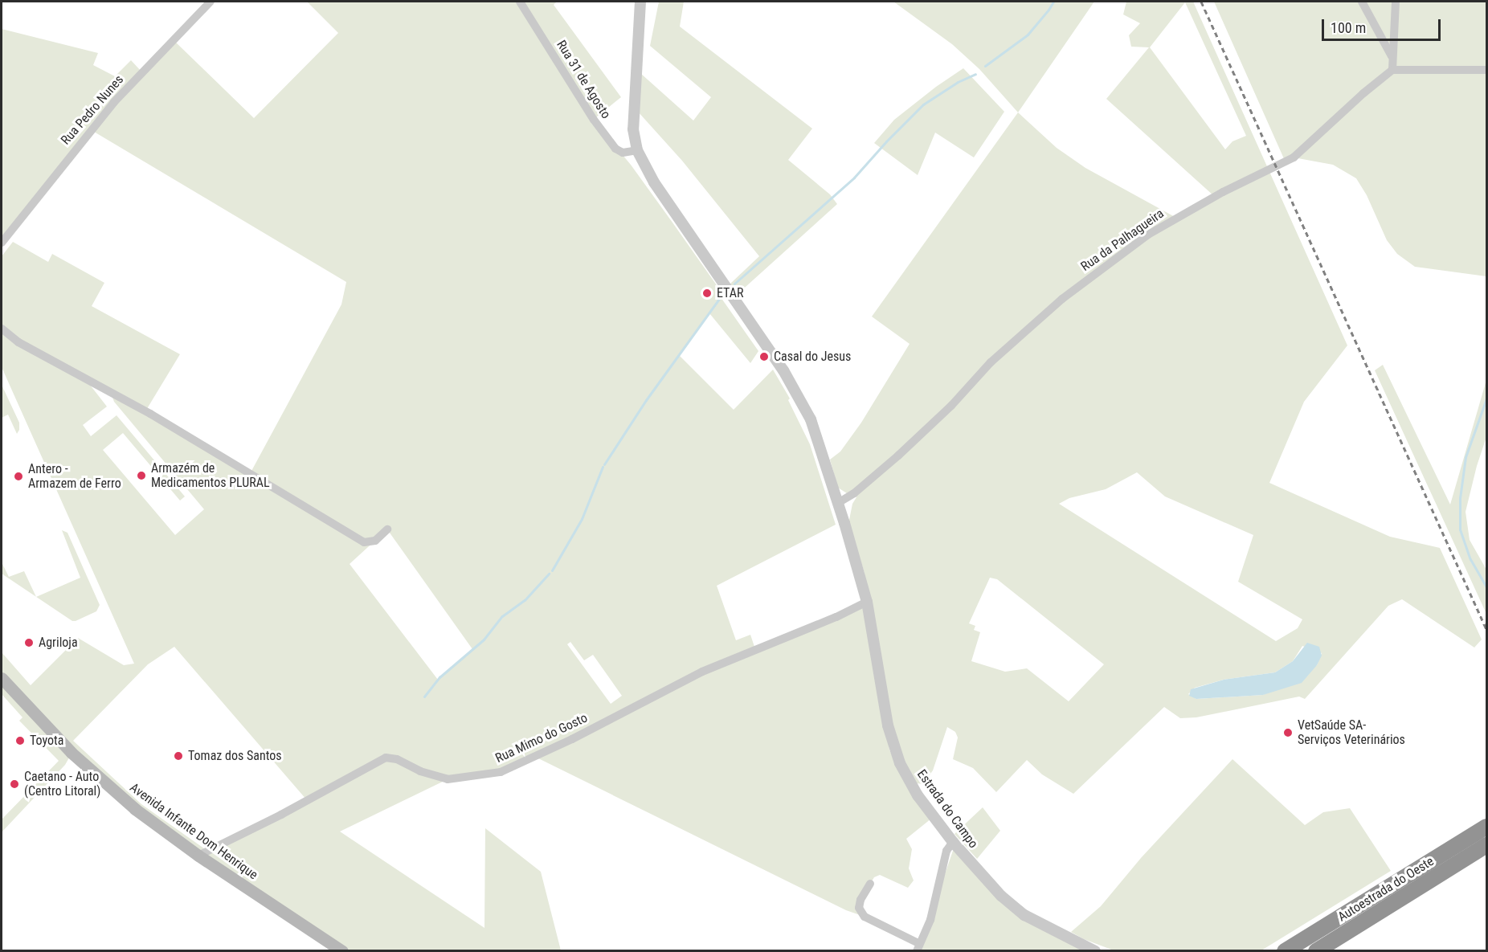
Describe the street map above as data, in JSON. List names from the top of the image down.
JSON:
{
  "streets": {
    "highway": ["Autoestrada do Oeste"],
    "main road": ["Avenida Infante Dom Henrique"],
    "street": [
      "Rua 31 de Agosto",
      "Rua Pedro Nunes",
      "Rua da Palhagueira",
      "Rua Mimo do Gosto",
      "Estrada do Campo"
    ]
  },
  "crossings": [
    ["Rua 31 de Agosto", "Estrada do Campo"],
    ["Rua da Palhagueira", "Estrada do Campo"],
    ["Rua Mimo do Gosto", "Estrada do Campo"],
    ["Rua Mimo do Gosto", "Avenida Infante Dom Henrique"]
  ],
  "places": [
    "ETAR",
    "Casal do Jesus",
    "Armazém de Medicamentos PLURAL",
    "Antero - Armazem de Ferro",
    "Agriloja",
    "VetSaúde SA- Serviços Veterinários",
    "Toyota",
    "Tomaz dos Santos",
    "Caetano - Auto (Centro Litoral)"
  ],
  "scale_bar": "100 m"
}
